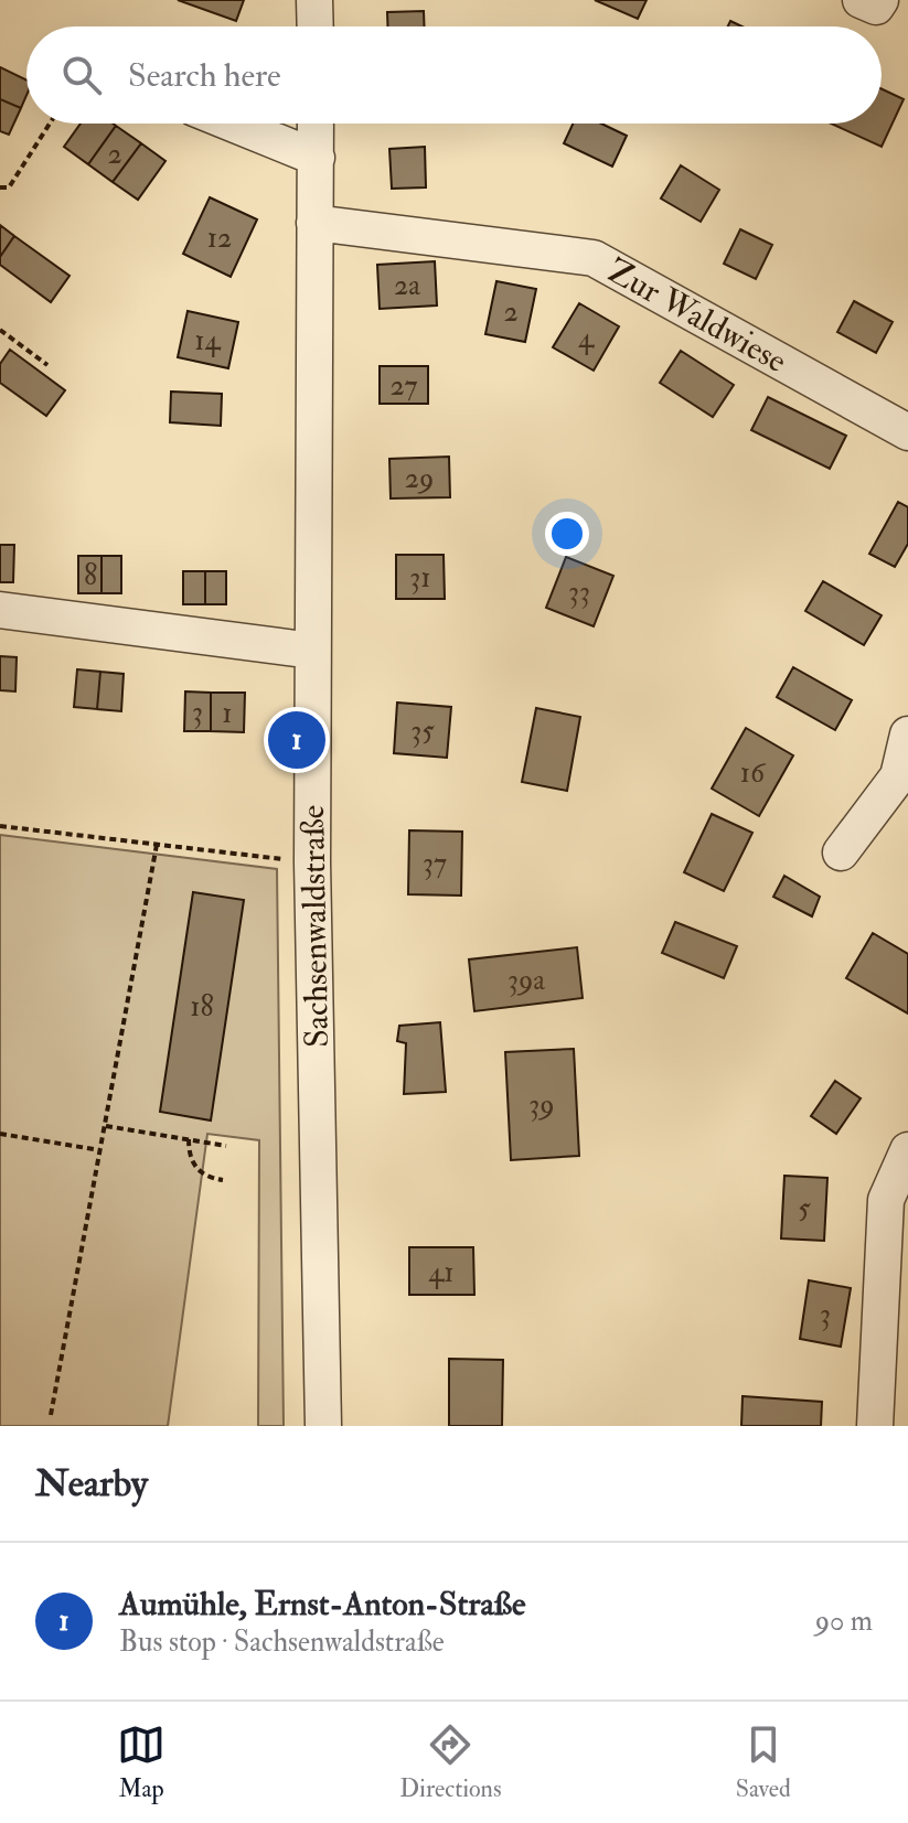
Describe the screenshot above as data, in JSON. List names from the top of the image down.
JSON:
{
  "streets": {
    "street": ["Zur Waldwiese", "Sachsenwaldstraße"]
  },
  "crossings": [
    ["Zur Waldwiese", "Sachsenwaldstraße"]
  ],
  "house_numbers": [
    "2",
    "12",
    "2a",
    "2",
    "4",
    "14",
    "27",
    "29",
    "8",
    "31",
    "33",
    "3",
    "1",
    "35",
    "16",
    "37",
    "39a",
    "18",
    "39",
    "5",
    "41",
    "3"
  ],
  "page": {
    "search": "Search here",
    "pins": "1",
    "heading": "Nearby",
    "list": [
      {
        "mark": "1",
        "name": "Aumühle, Ernst-Anton-Straße",
        "note": "Bus stop · Sachsenwaldstraße",
        "value": "90 m"
      }
    ],
    "nav": ["Map", "Directions", "Saved"]
  }
}
